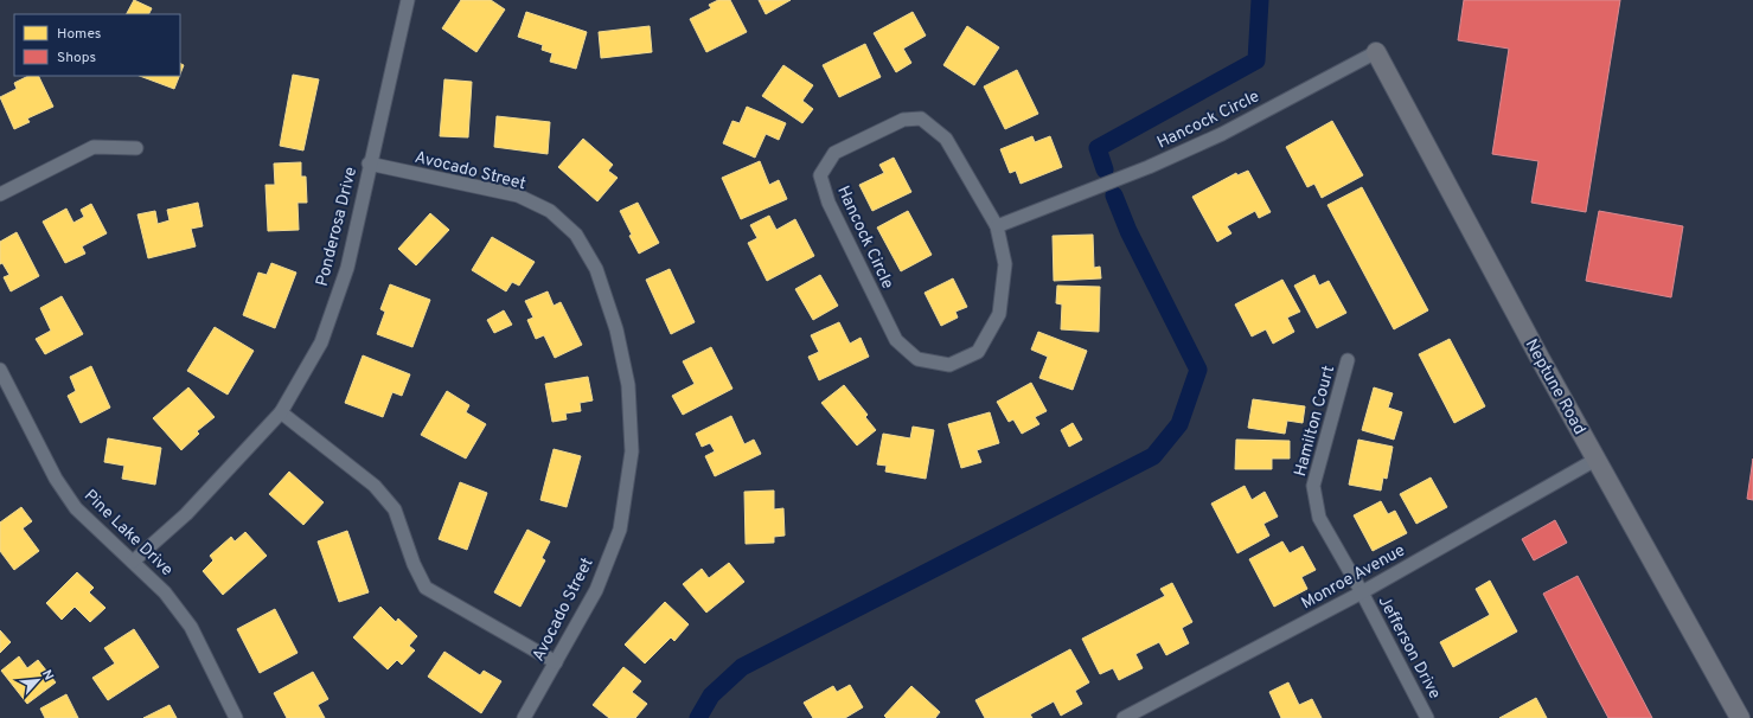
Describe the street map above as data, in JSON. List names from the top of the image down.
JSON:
{
  "streets": {
    "main road": ["Neptune Road"],
    "street": [
      "Hancock Circle",
      "Avocado Street",
      "Ponderosa Drive",
      "Hamilton Court",
      "Pine Lake Drive",
      "Monroe Avenue",
      "Jefferson Drive"
    ]
  },
  "crossings": [
    ["Hancock Circle", "Neptune Road"],
    ["Avocado Street", "Ponderosa Drive"],
    ["Ponderosa Drive", "Pine Lake Drive"],
    ["Neptune Road", "Monroe Avenue"],
    ["Hamilton Court", "Monroe Avenue"],
    ["Hamilton Court", "Jefferson Drive"],
    ["Monroe Avenue", "Jefferson Drive"]
  ],
  "legend": ["Homes", "Shops"],
  "north": "top right"
}
